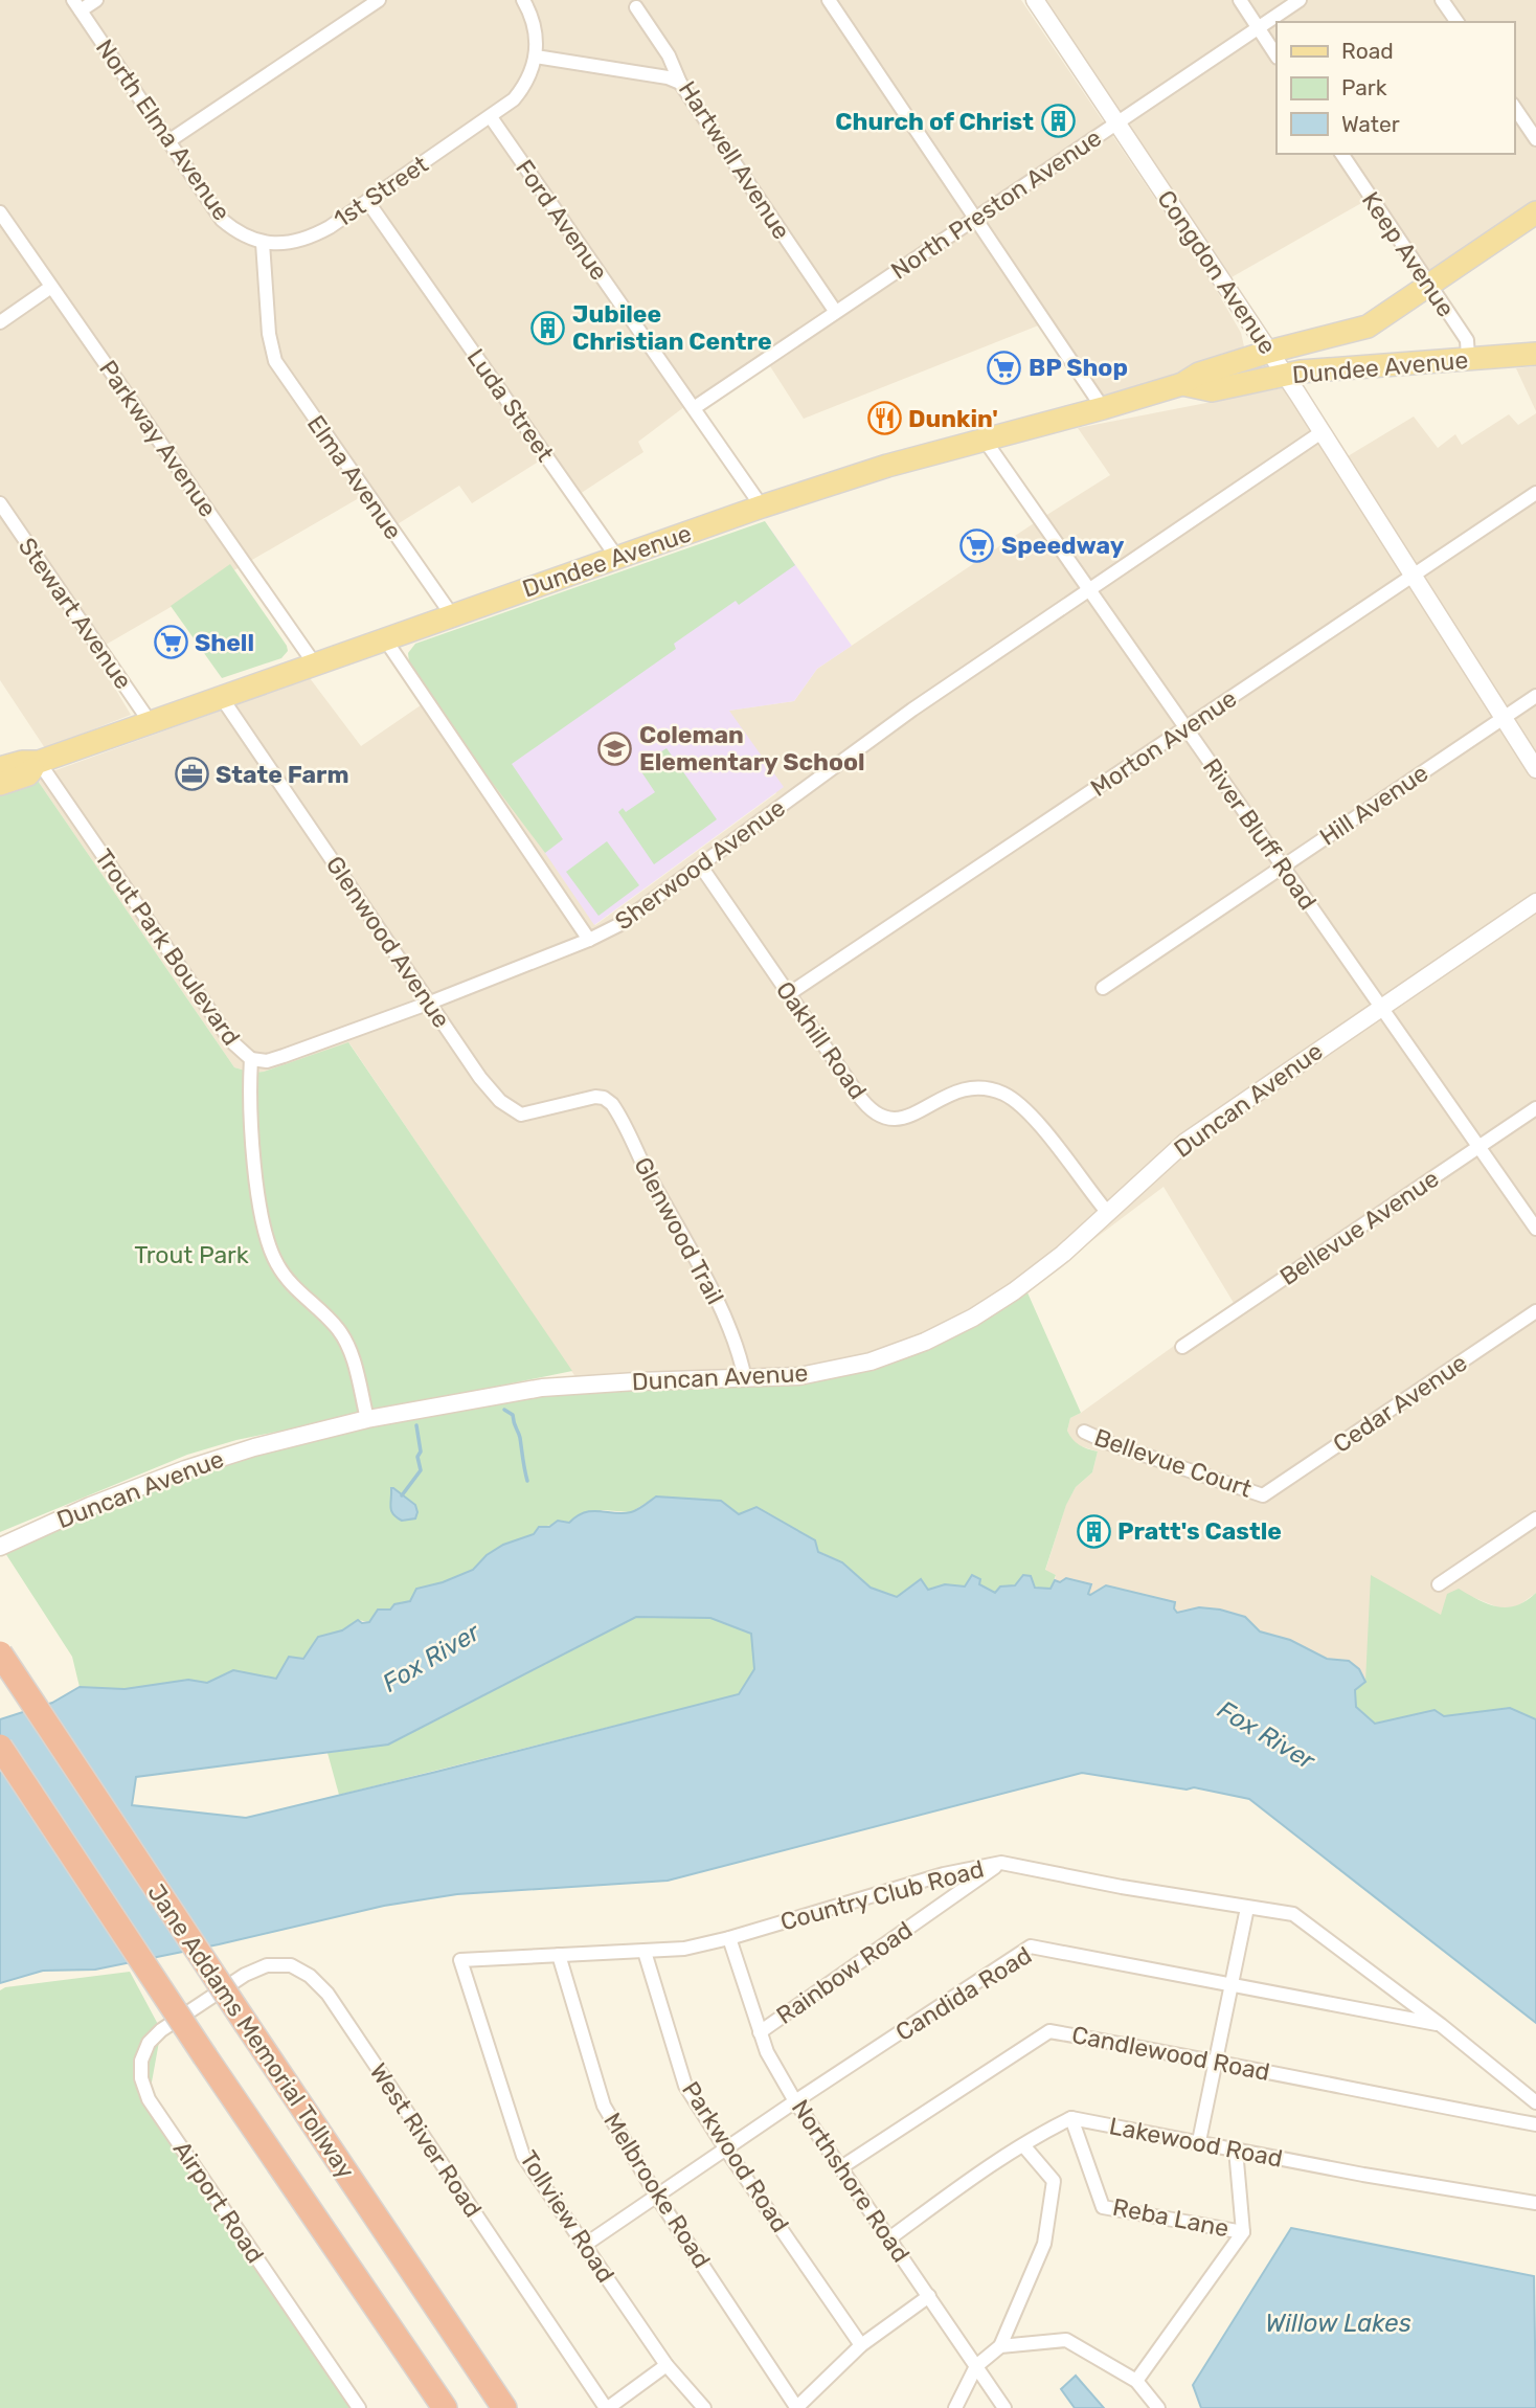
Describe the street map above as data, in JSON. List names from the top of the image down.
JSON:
{
  "streets": {
    "highway": ["Jane Addams Memorial Tollway"],
    "main road": ["Dundee Avenue"],
    "street": [
      "North Elma Avenue",
      "Hartwell Avenue",
      "1st Street",
      "North Preston Avenue",
      "Ford Avenue",
      "Keep Avenue",
      "Congdon Avenue",
      "Luda Street",
      "Parkway Avenue",
      "Elma Avenue",
      "Stewart Avenue",
      "Morton Avenue",
      "Hill Avenue",
      "River Bluff Road",
      "Sherwood Avenue",
      "Glenwood Avenue",
      "Trout Park Boulevard",
      "Oakhill Road",
      "Duncan Avenue",
      "Bellevue Avenue",
      "Glenwood Trail",
      "Cedar Avenue",
      "Bellevue Court",
      "Country Club Road",
      "Rainbow Road",
      "Candida Road",
      "Candlewood Road",
      "West River Road",
      "Lakewood Road",
      "Parkwood Road",
      "Northshore Road",
      "Melbrooke Road",
      "Airport Road",
      "Tollview Road",
      "Reba Lane"
    ]
  },
  "crossings": [
    ["North Elma Avenue", "1st Street"],
    ["North Elma Avenue", "Elma Avenue"],
    ["Hartwell Avenue", "North Preston Avenue"],
    ["1st Street", "Ford Avenue"],
    ["1st Street", "Luda Street"],
    ["1st Street", "Elma Avenue"],
    ["North Preston Avenue", "Ford Avenue"],
    ["North Preston Avenue", "Congdon Avenue"],
    ["Ford Avenue", "Dundee Avenue"],
    ["Keep Avenue", "Dundee Avenue"],
    ["Congdon Avenue", "Dundee Avenue"],
    ["Congdon Avenue", "Morton Avenue"],
    ["Congdon Avenue", "Hill Avenue"],
    ["Congdon Avenue", "Sherwood Avenue"],
    ["Dundee Avenue", "Luda Street"],
    ["Dundee Avenue", "Parkway Avenue"],
    ["Dundee Avenue", "Elma Avenue"],
    ["Dundee Avenue", "Stewart Avenue"],
    ["Dundee Avenue", "River Bluff Road"],
    ["Dundee Avenue", "Glenwood Avenue"],
    ["Dundee Avenue", "Trout Park Boulevard"],
    ["Morton Avenue", "River Bluff Road"],
    ["Morton Avenue", "Oakhill Road"],
    ["Hill Avenue", "River Bluff Road"],
    ["River Bluff Road", "Sherwood Avenue"],
    ["River Bluff Road", "Duncan Avenue"],
    ["River Bluff Road", "Bellevue Avenue"],
    ["Sherwood Avenue", "Glenwood Avenue"],
    ["Sherwood Avenue", "Trout Park Boulevard"],
    ["Sherwood Avenue", "Oakhill Road"],
    ["Glenwood Avenue", "Glenwood Trail"],
    ["Trout Park Boulevard", "Duncan Avenue"],
    ["Oakhill Road", "Duncan Avenue"],
    ["Duncan Avenue", "Glenwood Trail"],
    ["Cedar Avenue", "Bellevue Court"],
    ["Country Club Road", "Rainbow Road"],
    ["Country Club Road", "Candida Road"],
    ["Country Club Road", "Parkwood Road"],
    ["Country Club Road", "Northshore Road"],
    ["Country Club Road", "Melbrooke Road"],
    ["Country Club Road", "Tollview Road"],
    ["Rainbow Road", "Northshore Road"],
    ["Candida Road", "Parkwood Road"],
    ["Candida Road", "Northshore Road"],
    ["Candida Road", "Melbrooke Road"],
    ["Candida Road", "Tollview Road"],
    ["Candlewood Road", "Northshore Road"],
    ["West River Road", "Airport Road"],
    ["Lakewood Road", "Reba Lane"]
  ],
  "water": ["Fox River", "Willow Lakes"],
  "parks": ["Trout Park"],
  "places": {
    "building": ["Church of Christ", "Jubilee Christian Centre", "Pratt's Castle"],
    "supermarket": ["BP Shop", "Speedway", "Shell"],
    "restaurant": ["Dunkin'"],
    "school or university": ["Coleman Elementary School"],
    "office": ["State Farm"]
  },
  "legend": ["Road", "Park", "Water"]
}
